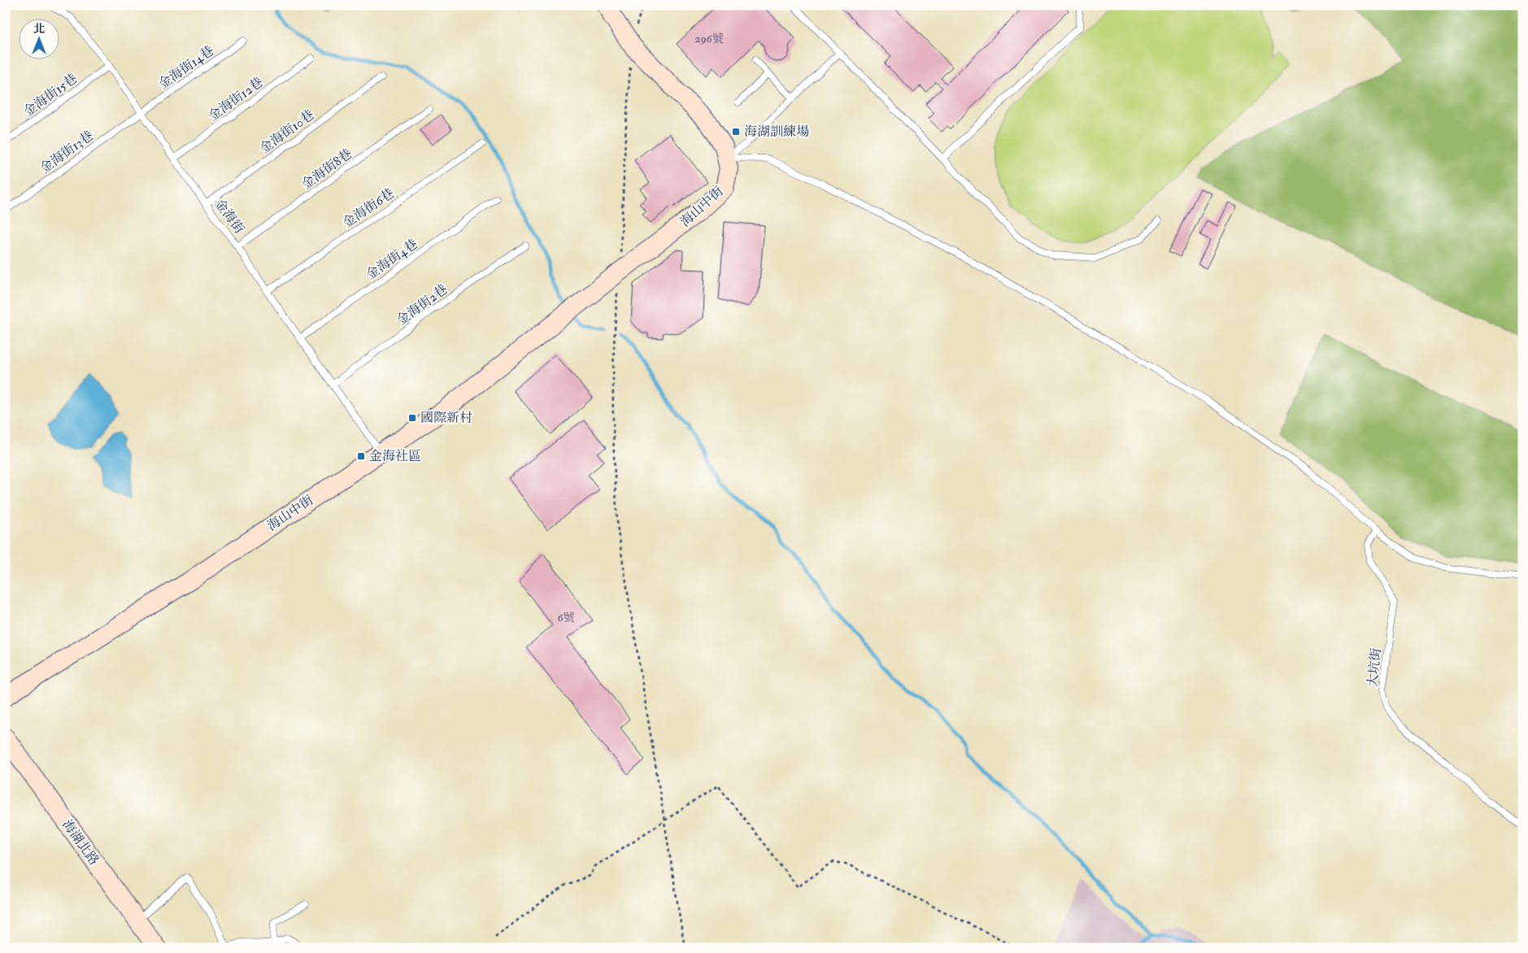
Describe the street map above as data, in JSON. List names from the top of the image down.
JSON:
{
  "streets": {
    "street": ["海山中街", "海湖北路"],
    "lane": [
      "金海街14巷",
      "金海街15巷",
      "金海街12巷",
      "金海街10巷",
      "金海街13巷",
      "金海街8巷",
      "金海街6巷",
      "金海街",
      "金海街4巷",
      "金海街2巷",
      "大坑街"
    ]
  },
  "crossings": [
    ["金海街14巷", "金海街13巷"],
    ["金海街14巷", "金海街"],
    ["金海街15巷", "金海街"],
    ["金海街12巷", "金海街"],
    ["金海街10巷", "金海街"],
    ["金海街13巷", "金海街"],
    ["金海街8巷", "金海街"],
    ["海山中街", "金海街"],
    ["金海街6巷", "金海街"],
    ["金海街", "金海街4巷"],
    ["金海街", "金海街2巷"]
  ],
  "places": {
    "transit": ["海湖訓練場", "國際新村", "金海社區"]
  },
  "house_numbers": ["296號", "6號"],
  "north": "top"
}
